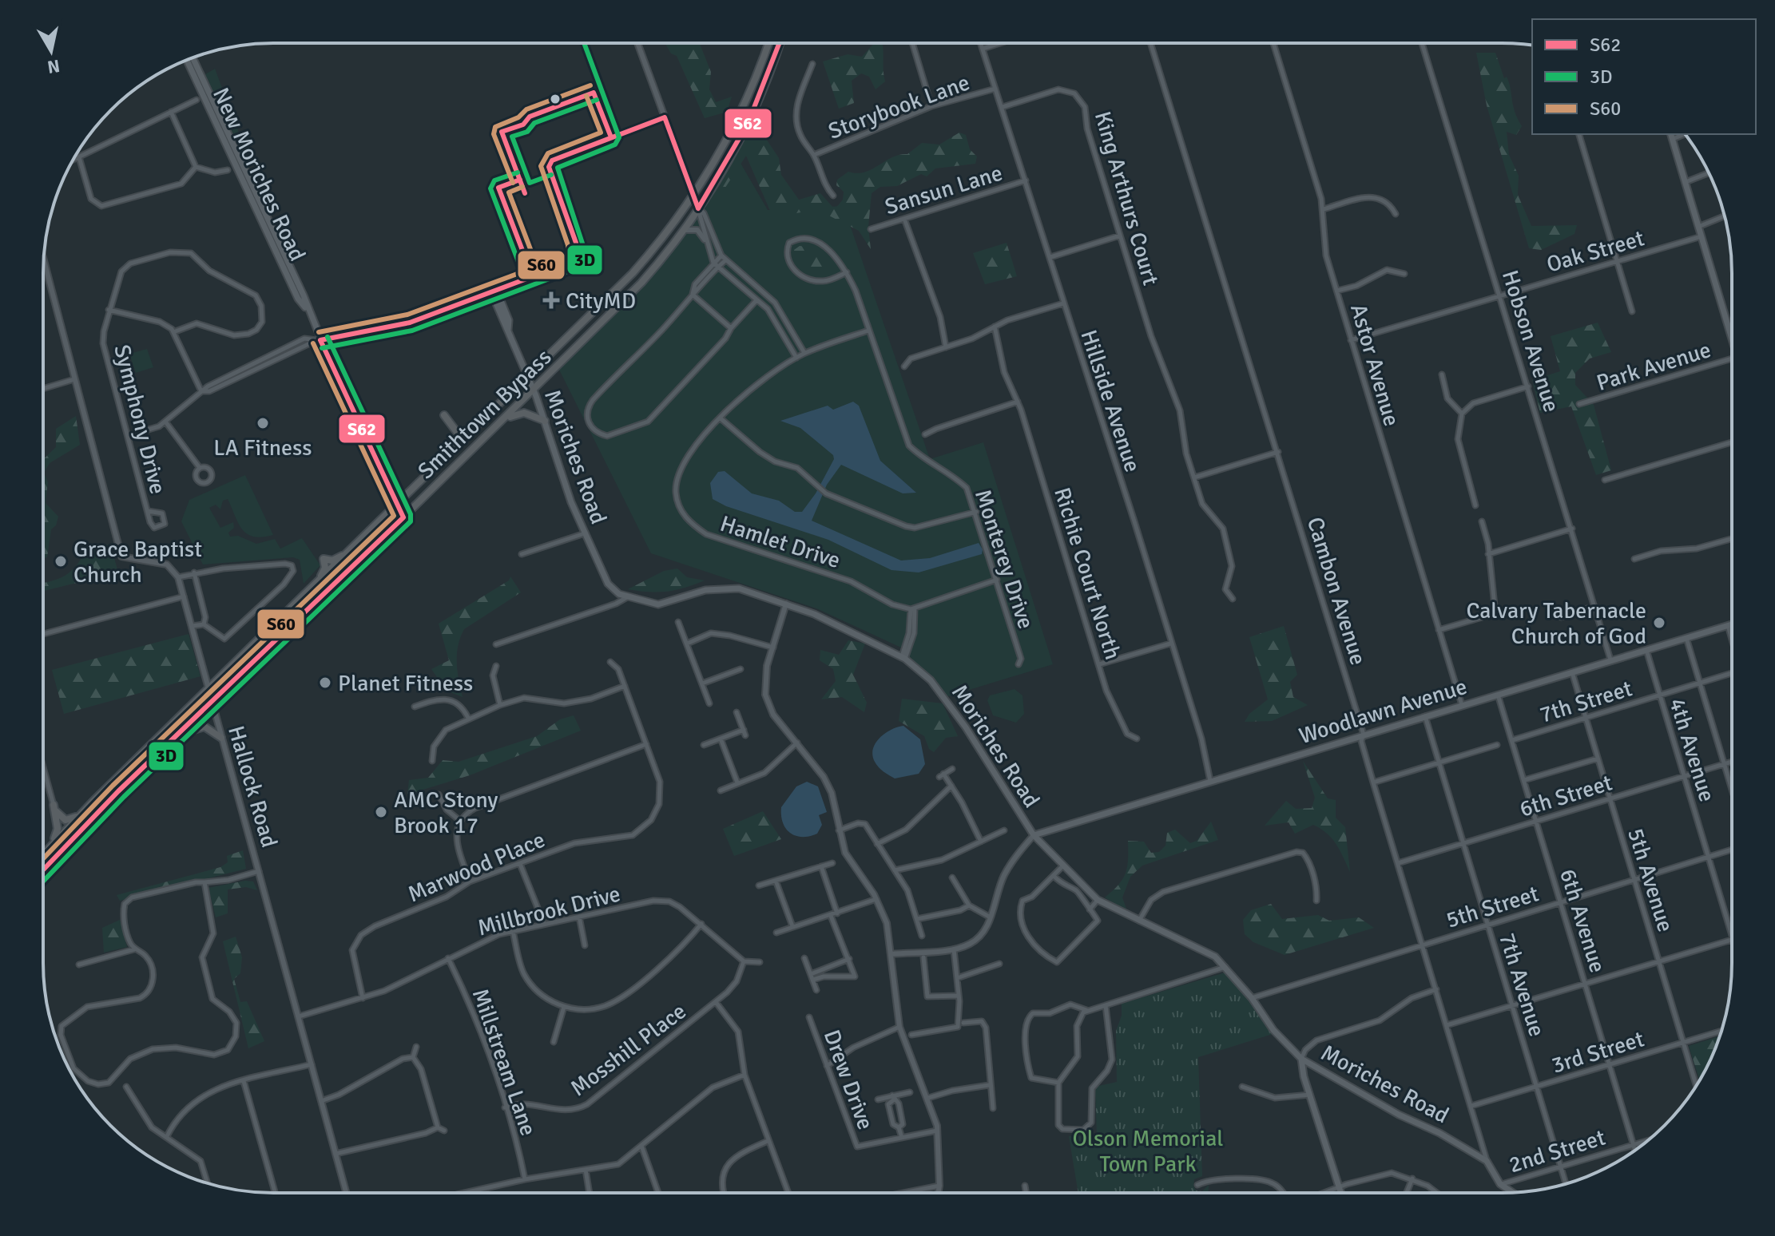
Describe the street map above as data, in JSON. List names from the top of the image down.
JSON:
{
  "streets": {
    "highway": ["Smithtown Bypass"],
    "main road": ["New Moriches Road", "Moriches Road", "Woodlawn Avenue"],
    "street": [
      "Storybook Lane",
      "Sansun Lane",
      "King Arthurs Court",
      "Oak Street",
      "Hobson Avenue",
      "Astor Avenue",
      "Park Avenue",
      "Hillside Avenue",
      "Symphony Drive",
      "Hamlet Drive",
      "Monterey Drive",
      "Richie Court North",
      "Cambon Avenue",
      "7th Street",
      "4th Avenue",
      "Hallock Road",
      "6th Street",
      "Marwood Place",
      "5th Avenue",
      "5th Street",
      "Millbrook Drive",
      "6th Avenue",
      "7th Avenue",
      "Mosshill Place",
      "3rd Street",
      "Millstream Lane",
      "Drew Drive",
      "2nd Street"
    ]
  },
  "crossings": [
    ["Storybook Lane", "Hillside Avenue"],
    ["New Moriches Road", "Smithtown Bypass"],
    ["Sansun Lane", "Hillside Avenue"],
    ["King Arthurs Court", "Hillside Avenue"],
    ["Oak Street", "Hobson Avenue"],
    ["Oak Street", "Astor Avenue"],
    ["Hobson Avenue", "Woodlawn Avenue"],
    ["Astor Avenue", "Woodlawn Avenue"],
    ["Hillside Avenue", "Woodlawn Avenue"],
    ["Smithtown Bypass", "Moriches Road"],
    ["Smithtown Bypass", "Hallock Road"],
    ["Moriches Road", "Cambon Avenue"],
    ["Moriches Road", "Woodlawn Avenue"],
    ["Moriches Road", "5th Street"],
    ["Moriches Road", "2nd Street"],
    ["Hamlet Drive", "Monterey Drive"],
    ["Cambon Avenue", "Woodlawn Avenue"],
    ["Cambon Avenue", "6th Street"],
    ["Cambon Avenue", "5th Street"],
    ["Cambon Avenue", "3rd Street"],
    ["7th Street", "4th Avenue"],
    ["7th Street", "5th Avenue"],
    ["7th Street", "6th Avenue"],
    ["Woodlawn Avenue", "4th Avenue"],
    ["Woodlawn Avenue", "5th Avenue"],
    ["Woodlawn Avenue", "6th Avenue"],
    ["Woodlawn Avenue", "7th Avenue"],
    ["4th Avenue", "6th Street"],
    ["4th Avenue", "5th Street"],
    ["Hallock Road", "Millbrook Drive"],
    ["6th Street", "5th Avenue"],
    ["6th Street", "6th Avenue"],
    ["6th Street", "7th Avenue"],
    ["Marwood Place", "Millbrook Drive"],
    ["5th Avenue", "5th Street"],
    ["5th Avenue", "3rd Street"],
    ["5th Street", "6th Avenue"],
    ["5th Street", "7th Avenue"],
    ["Millbrook Drive", "Mosshill Place"],
    ["Millbrook Drive", "Millstream Lane"],
    ["6th Avenue", "3rd Street"],
    ["6th Avenue", "2nd Street"],
    ["7th Avenue", "3rd Street"],
    ["7th Avenue", "2nd Street"],
    ["Mosshill Place", "Millstream Lane"]
  ],
  "parks": ["Olson Memorial Town Park"],
  "places": {
    "health": ["CityMD"],
    "other": [
      "LA Fitness",
      "Grace Baptist Church",
      "Calvary Tabernacle Church of God",
      "Planet Fitness",
      "AMC Stony Brook 17"
    ]
  },
  "lines": ["transit line S62", "transit line 3D", "transit line S60"],
  "legend": ["S62", "3D", "S60"],
  "north": "bottom"
}
